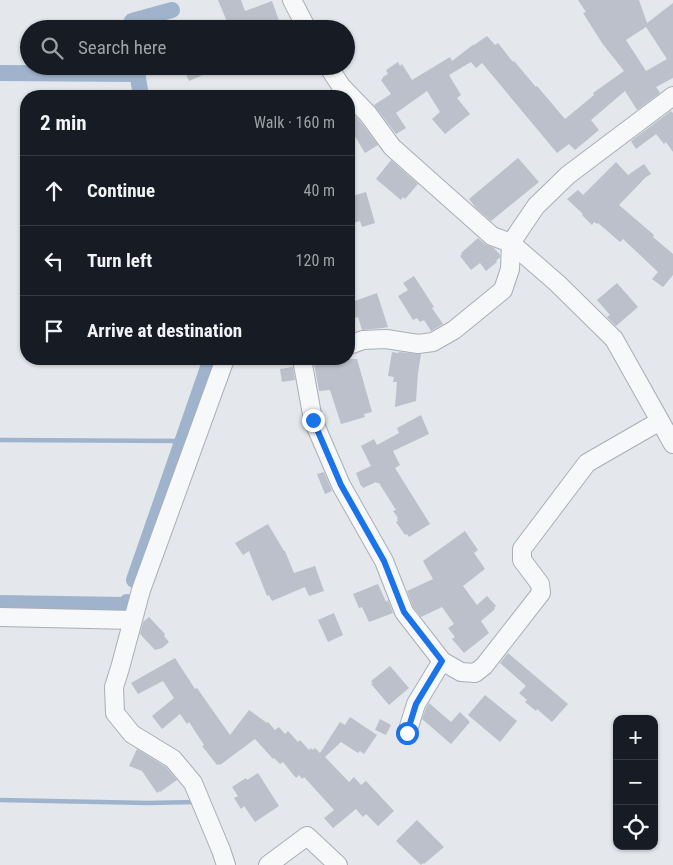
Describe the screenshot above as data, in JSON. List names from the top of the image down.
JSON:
{
  "page": {
    "search": "Search here",
    "heading": ["2 min", "Walk · 160 m"],
    "list": [
      ["Continue", "40 m"],
      ["Turn left", "120 m"],
      "Arrive at destination"
    ],
    "map_buttons": ["+", "−"]
  }
}
